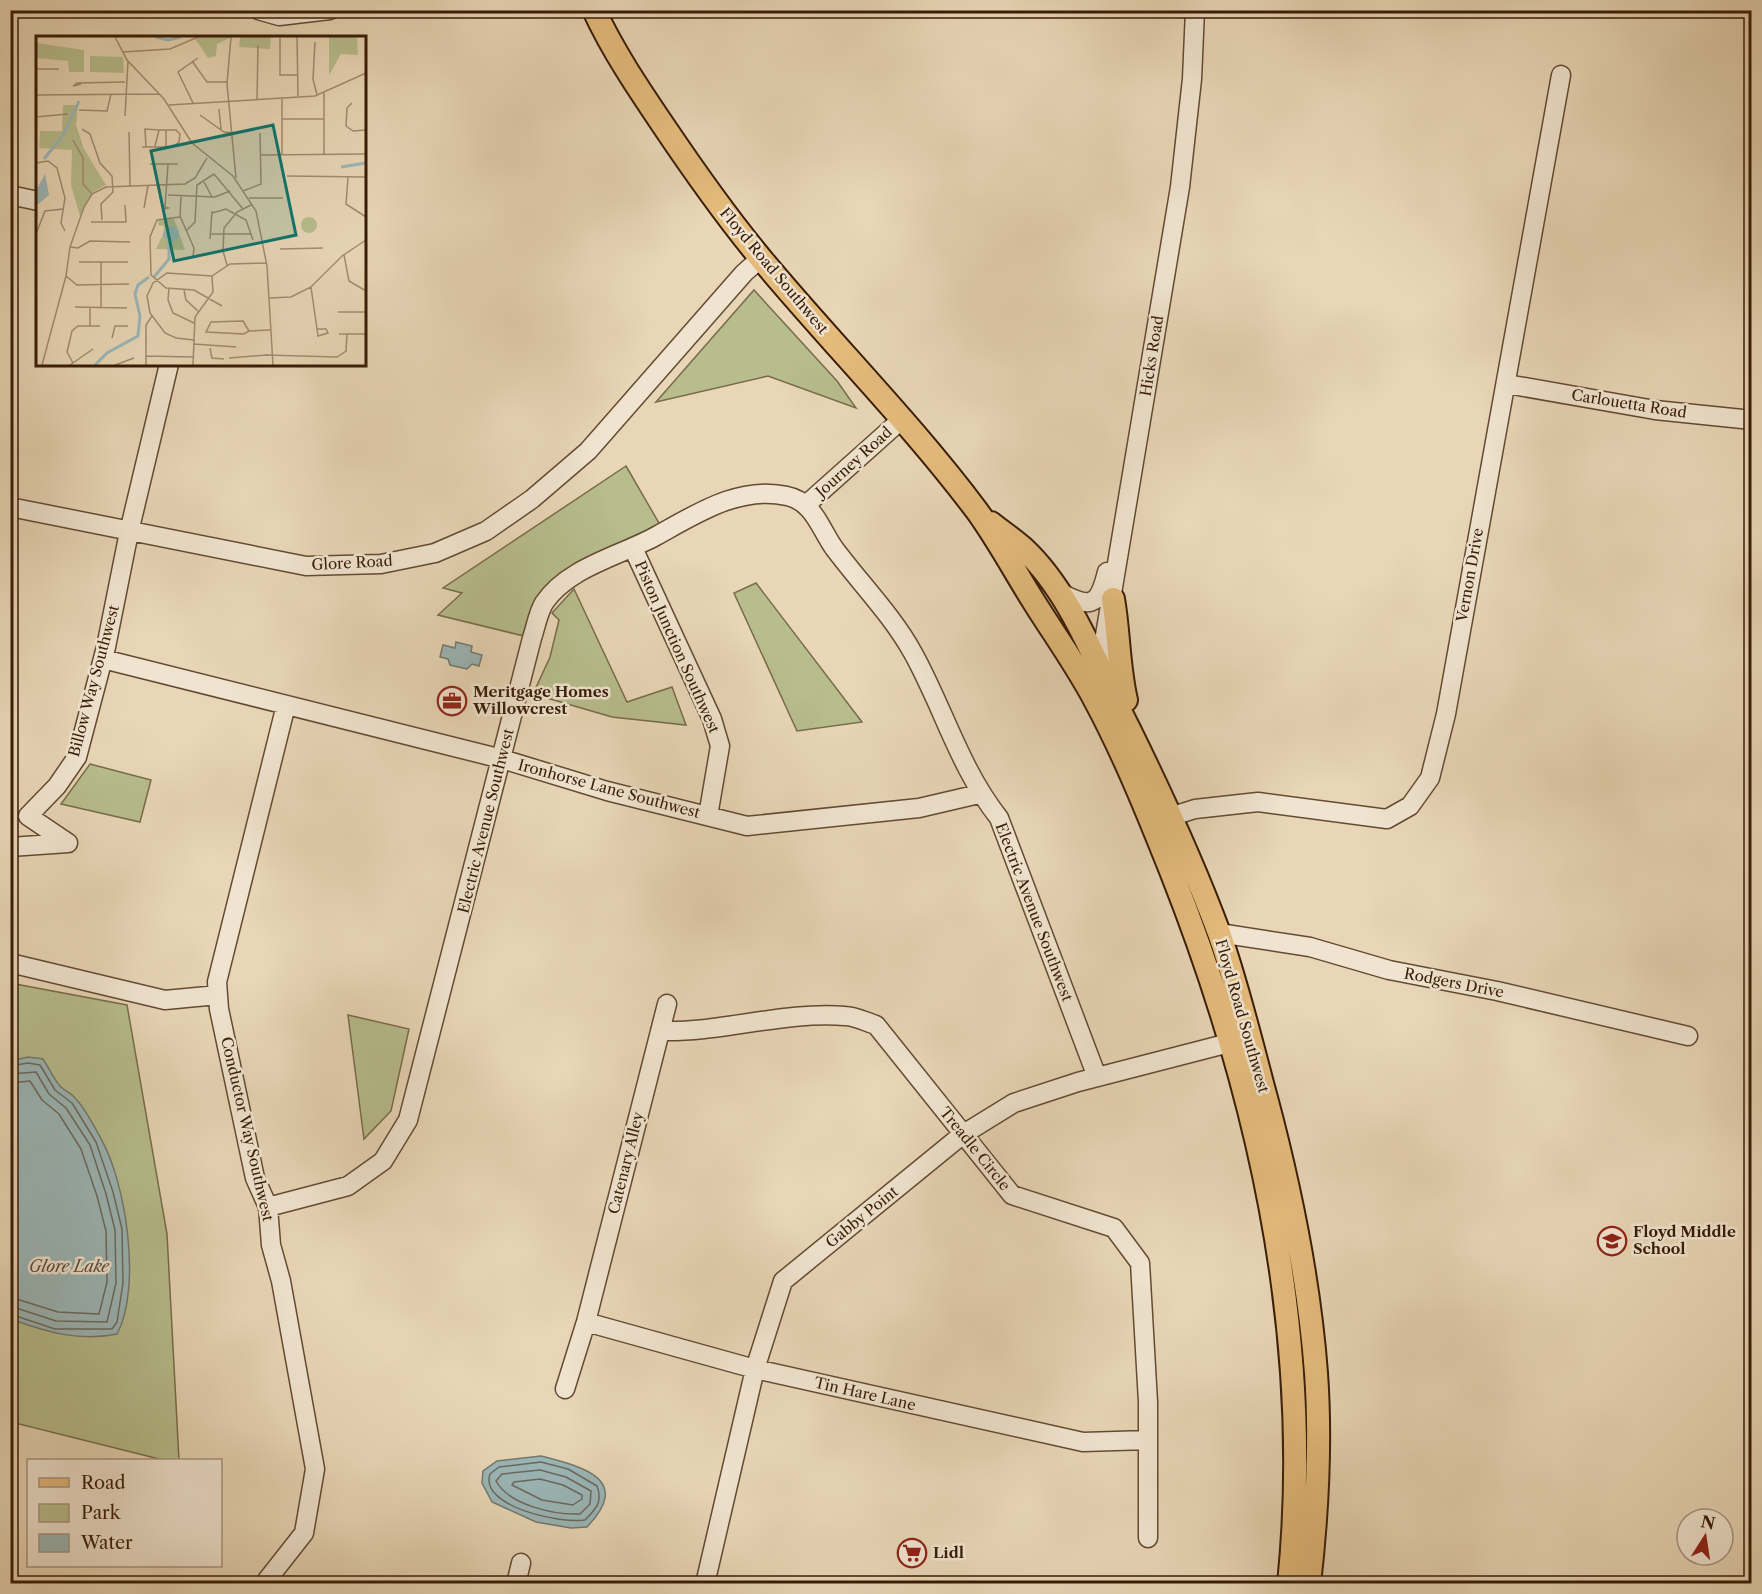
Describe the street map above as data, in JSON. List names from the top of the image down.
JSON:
{
  "streets": {
    "main road": ["Floyd Road Southwest"],
    "street": [
      "Hicks Road",
      "Carlouetta Road",
      "Journey Road",
      "Glore Road",
      "Vernon Drive",
      "Piston Junction Southwest",
      "Billow Way Southwest",
      "Ironhorse Lane Southwest",
      "Electric Avenue Southwest",
      "Rodgers Drive",
      "Conductor Way Southwest",
      "Treadle Circle",
      "Catenary Alley",
      "Gabby Point",
      "Tin Hare Lane"
    ]
  },
  "crossings": [
    ["Floyd Road Southwest", "Hicks Road"],
    ["Floyd Road Southwest", "Journey Road"],
    ["Floyd Road Southwest", "Glore Road"],
    ["Floyd Road Southwest", "Vernon Drive"],
    ["Floyd Road Southwest", "Rodgers Drive"],
    ["Floyd Road Southwest", "Gabby Point"],
    ["Carlouetta Road", "Vernon Drive"],
    ["Journey Road", "Electric Avenue Southwest"],
    ["Glore Road", "Billow Way Southwest"],
    ["Piston Junction Southwest", "Ironhorse Lane Southwest"],
    ["Piston Junction Southwest", "Electric Avenue Southwest"],
    ["Billow Way Southwest", "Ironhorse Lane Southwest"],
    ["Ironhorse Lane Southwest", "Electric Avenue Southwest"],
    ["Ironhorse Lane Southwest", "Conductor Way Southwest"],
    ["Electric Avenue Southwest", "Conductor Way Southwest"],
    ["Electric Avenue Southwest", "Gabby Point"],
    ["Treadle Circle", "Catenary Alley"],
    ["Treadle Circle", "Gabby Point"],
    ["Treadle Circle", "Tin Hare Lane"],
    ["Catenary Alley", "Tin Hare Lane"],
    ["Gabby Point", "Tin Hare Lane"]
  ],
  "water": ["Glore Lake"],
  "places": {
    "office": ["Meritgage Homes Willowcrest"],
    "school or university": ["Floyd Middle School"],
    "supermarket": ["Lidl"]
  },
  "legend": ["Road", "Park", "Water"],
  "north": "top"
}
